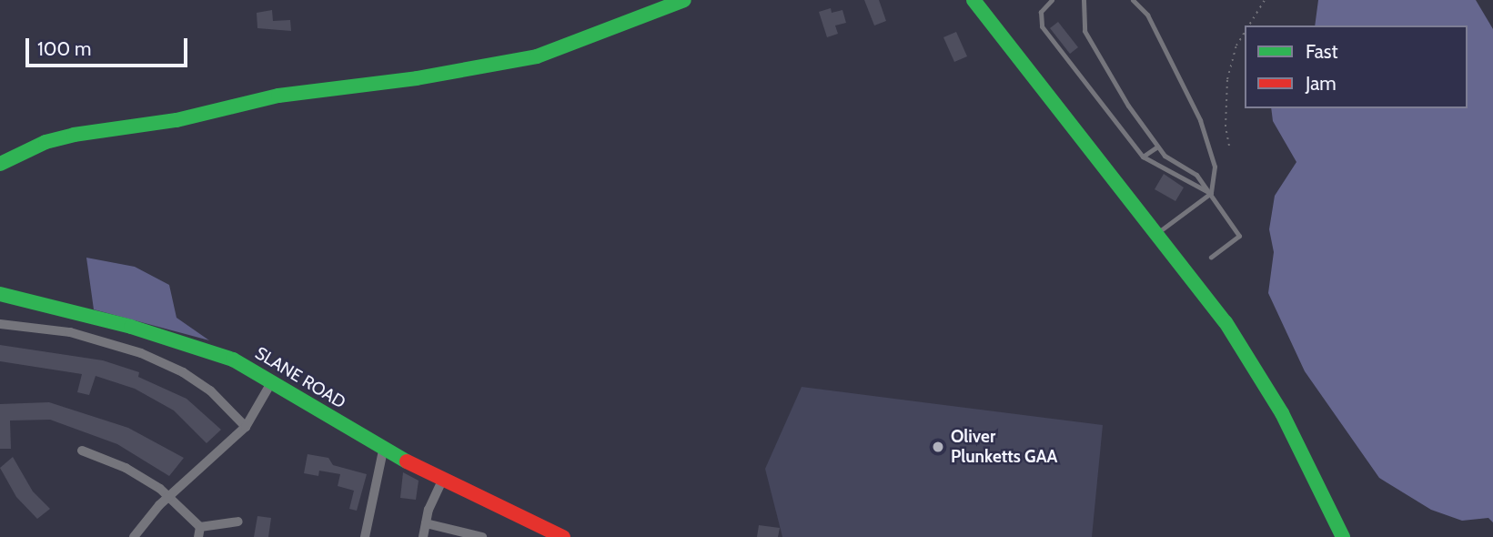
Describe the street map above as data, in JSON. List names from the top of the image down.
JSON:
{
  "streets": {
    "street": ["SLANE ROAD"]
  },
  "places": ["Oliver Plunketts GAA"],
  "legend": ["Fast", "Jam"],
  "scale_bar": "100 m"
}
